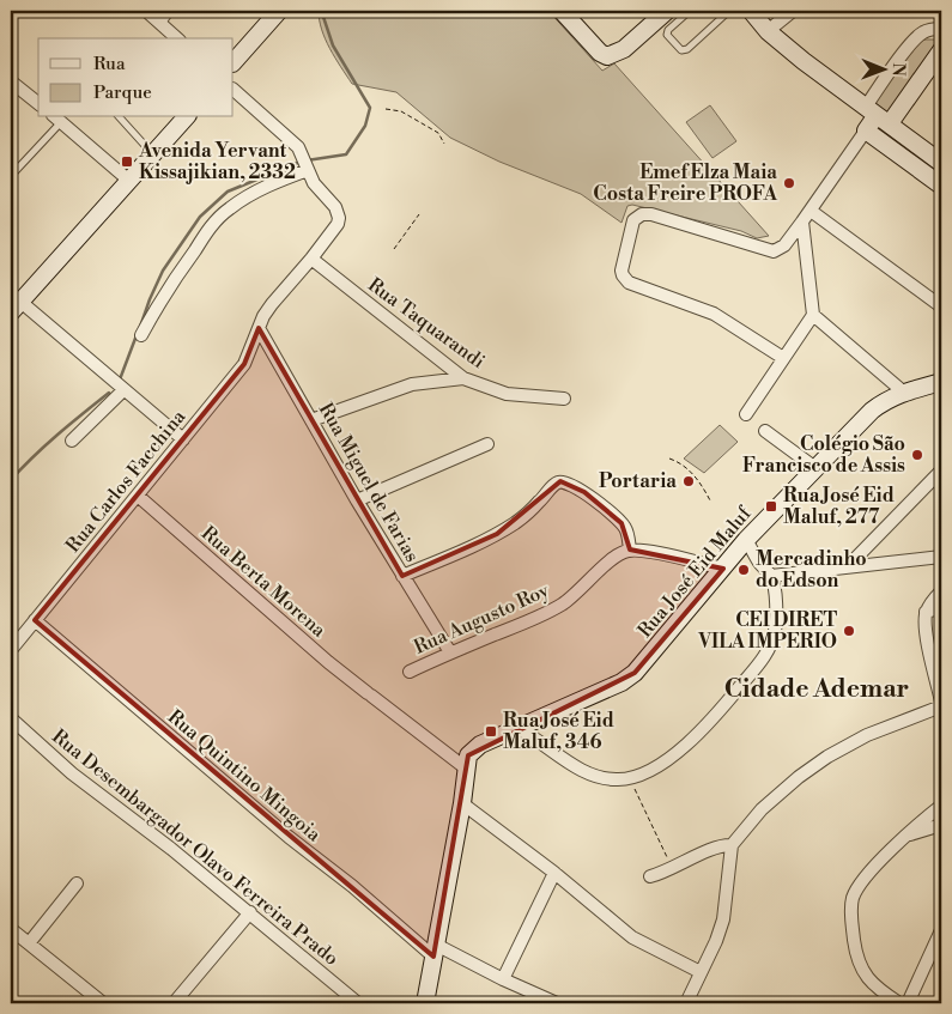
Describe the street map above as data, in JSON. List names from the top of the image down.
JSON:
{
  "streets": {
    "street": [
      "Rua Taquarandi",
      "Rua Carlos Facchina",
      "Rua Miguel de Farias",
      "Rua José Eid Maluf",
      "Rua Berta Morena",
      "Rua Augusto Roy",
      "Rua Quintino Mingoia",
      "Rua Desembargador Olavo Ferreira Prado"
    ]
  },
  "crossings": [
    ["Rua Taquarandi", "Rua Carlos Facchina"],
    ["Rua Carlos Facchina", "Rua Miguel de Farias"],
    ["Rua Carlos Facchina", "Rua Berta Morena"],
    ["Rua Carlos Facchina", "Rua Quintino Mingoia"],
    ["Rua Miguel de Farias", "Rua Augusto Roy"],
    ["Rua José Eid Maluf", "Rua Berta Morena"]
  ],
  "districts": ["Cidade Ademar"],
  "places": {
    "transit": ["Avenida Yervant Kissajikian, 2332", "Rua José Eid Maluf, 277", "Rua José Eid Maluf, 346"],
    "other": [
      "Emef Elza Maia Costa Freire PROFA",
      "Colégio São Francisco de Assis",
      "Portaria",
      "Mercadinho do Edson",
      "CEI DIRET VILA IMPERIO"
    ]
  },
  "legend": ["Rua", "Parque"],
  "north": "right"
}
